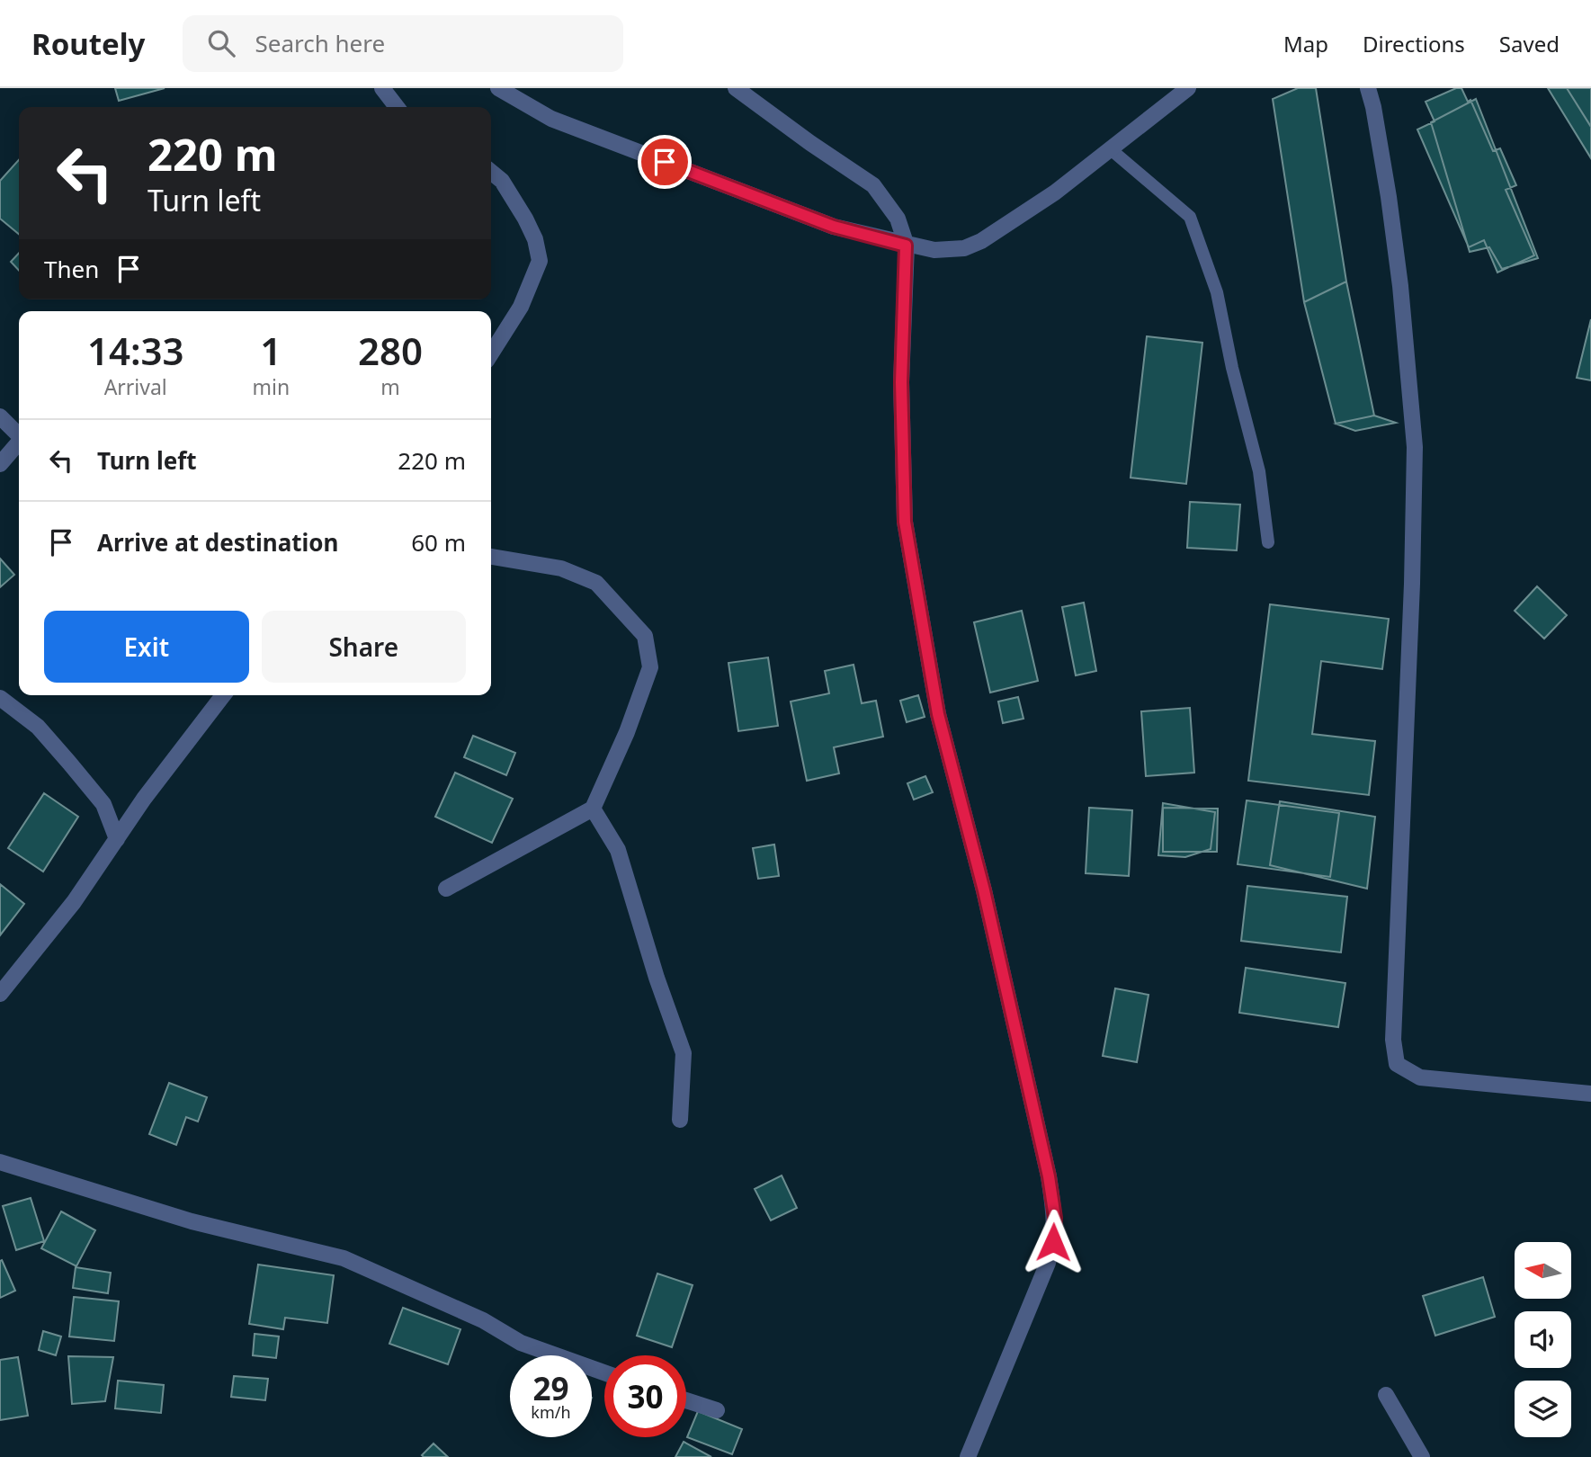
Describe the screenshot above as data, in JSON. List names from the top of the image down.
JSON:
{
  "north": "left",
  "page": {
    "header": "Routely",
    "search": "Search here",
    "nav": ["Map", "Directions", "Saved"],
    "turn": ["220 m", "Turn left"],
    "then": "Then",
    "eta": [
      "14:33",
      "Arrival",
      "1",
      "min",
      "280",
      "m"
    ],
    "list": [
      {
        "name": "Turn left",
        "value": "220 m"
      },
      {
        "name": "Arrive at destination",
        "value": "60 m"
      }
    ],
    "buttons": ["Exit", "Share"],
    "speed": "29 km/h",
    "limit": "30"
  }
}
